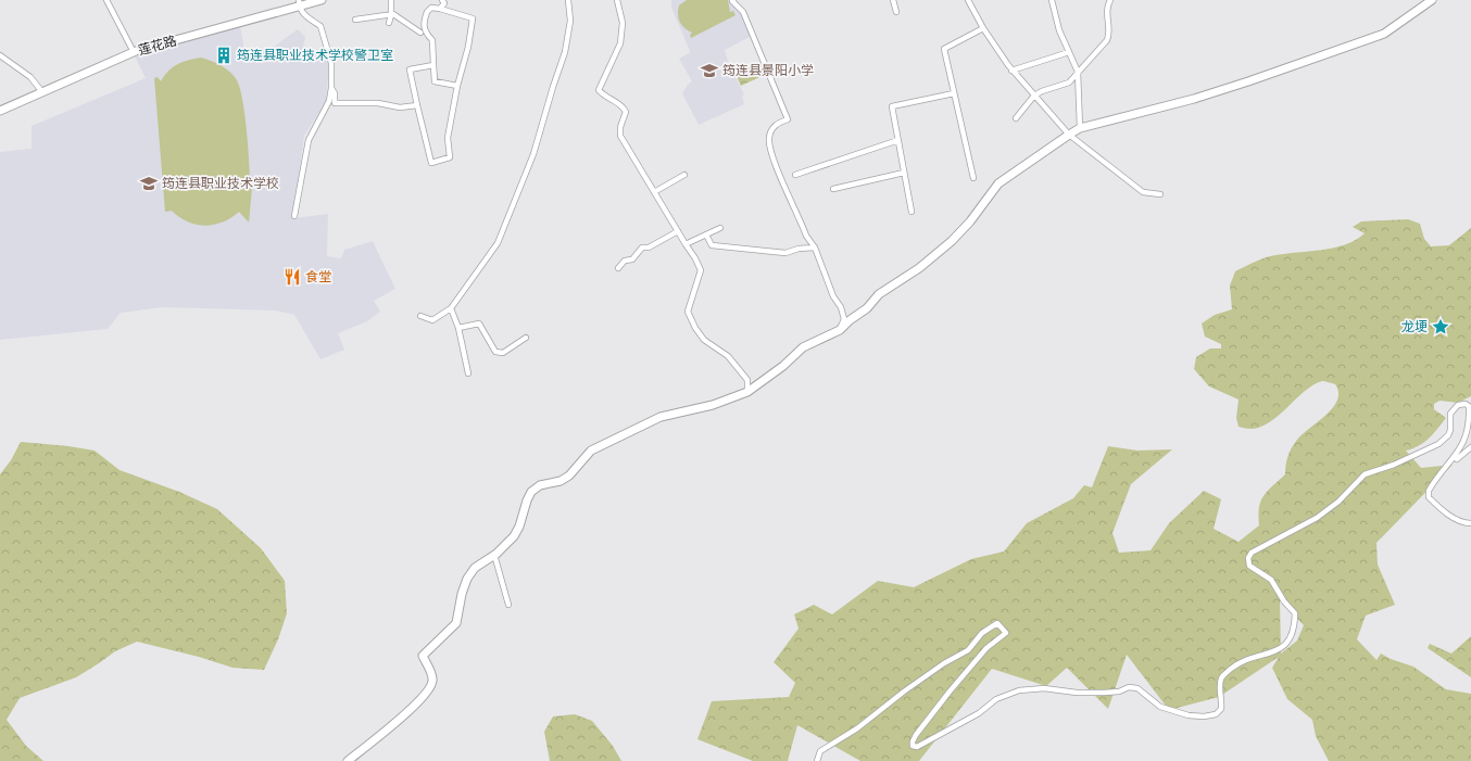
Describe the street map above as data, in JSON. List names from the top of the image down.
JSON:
{
  "streets": {
    "street": ["莲花路"]
  },
  "places": {
    "building": ["筠连县职业技术学校警卫室"],
    "school or university": ["筠连县景阳小学", "筠连县职业技术学校"],
    "restaurant": ["食堂"],
    "place": ["龙埂"]
  }
}
